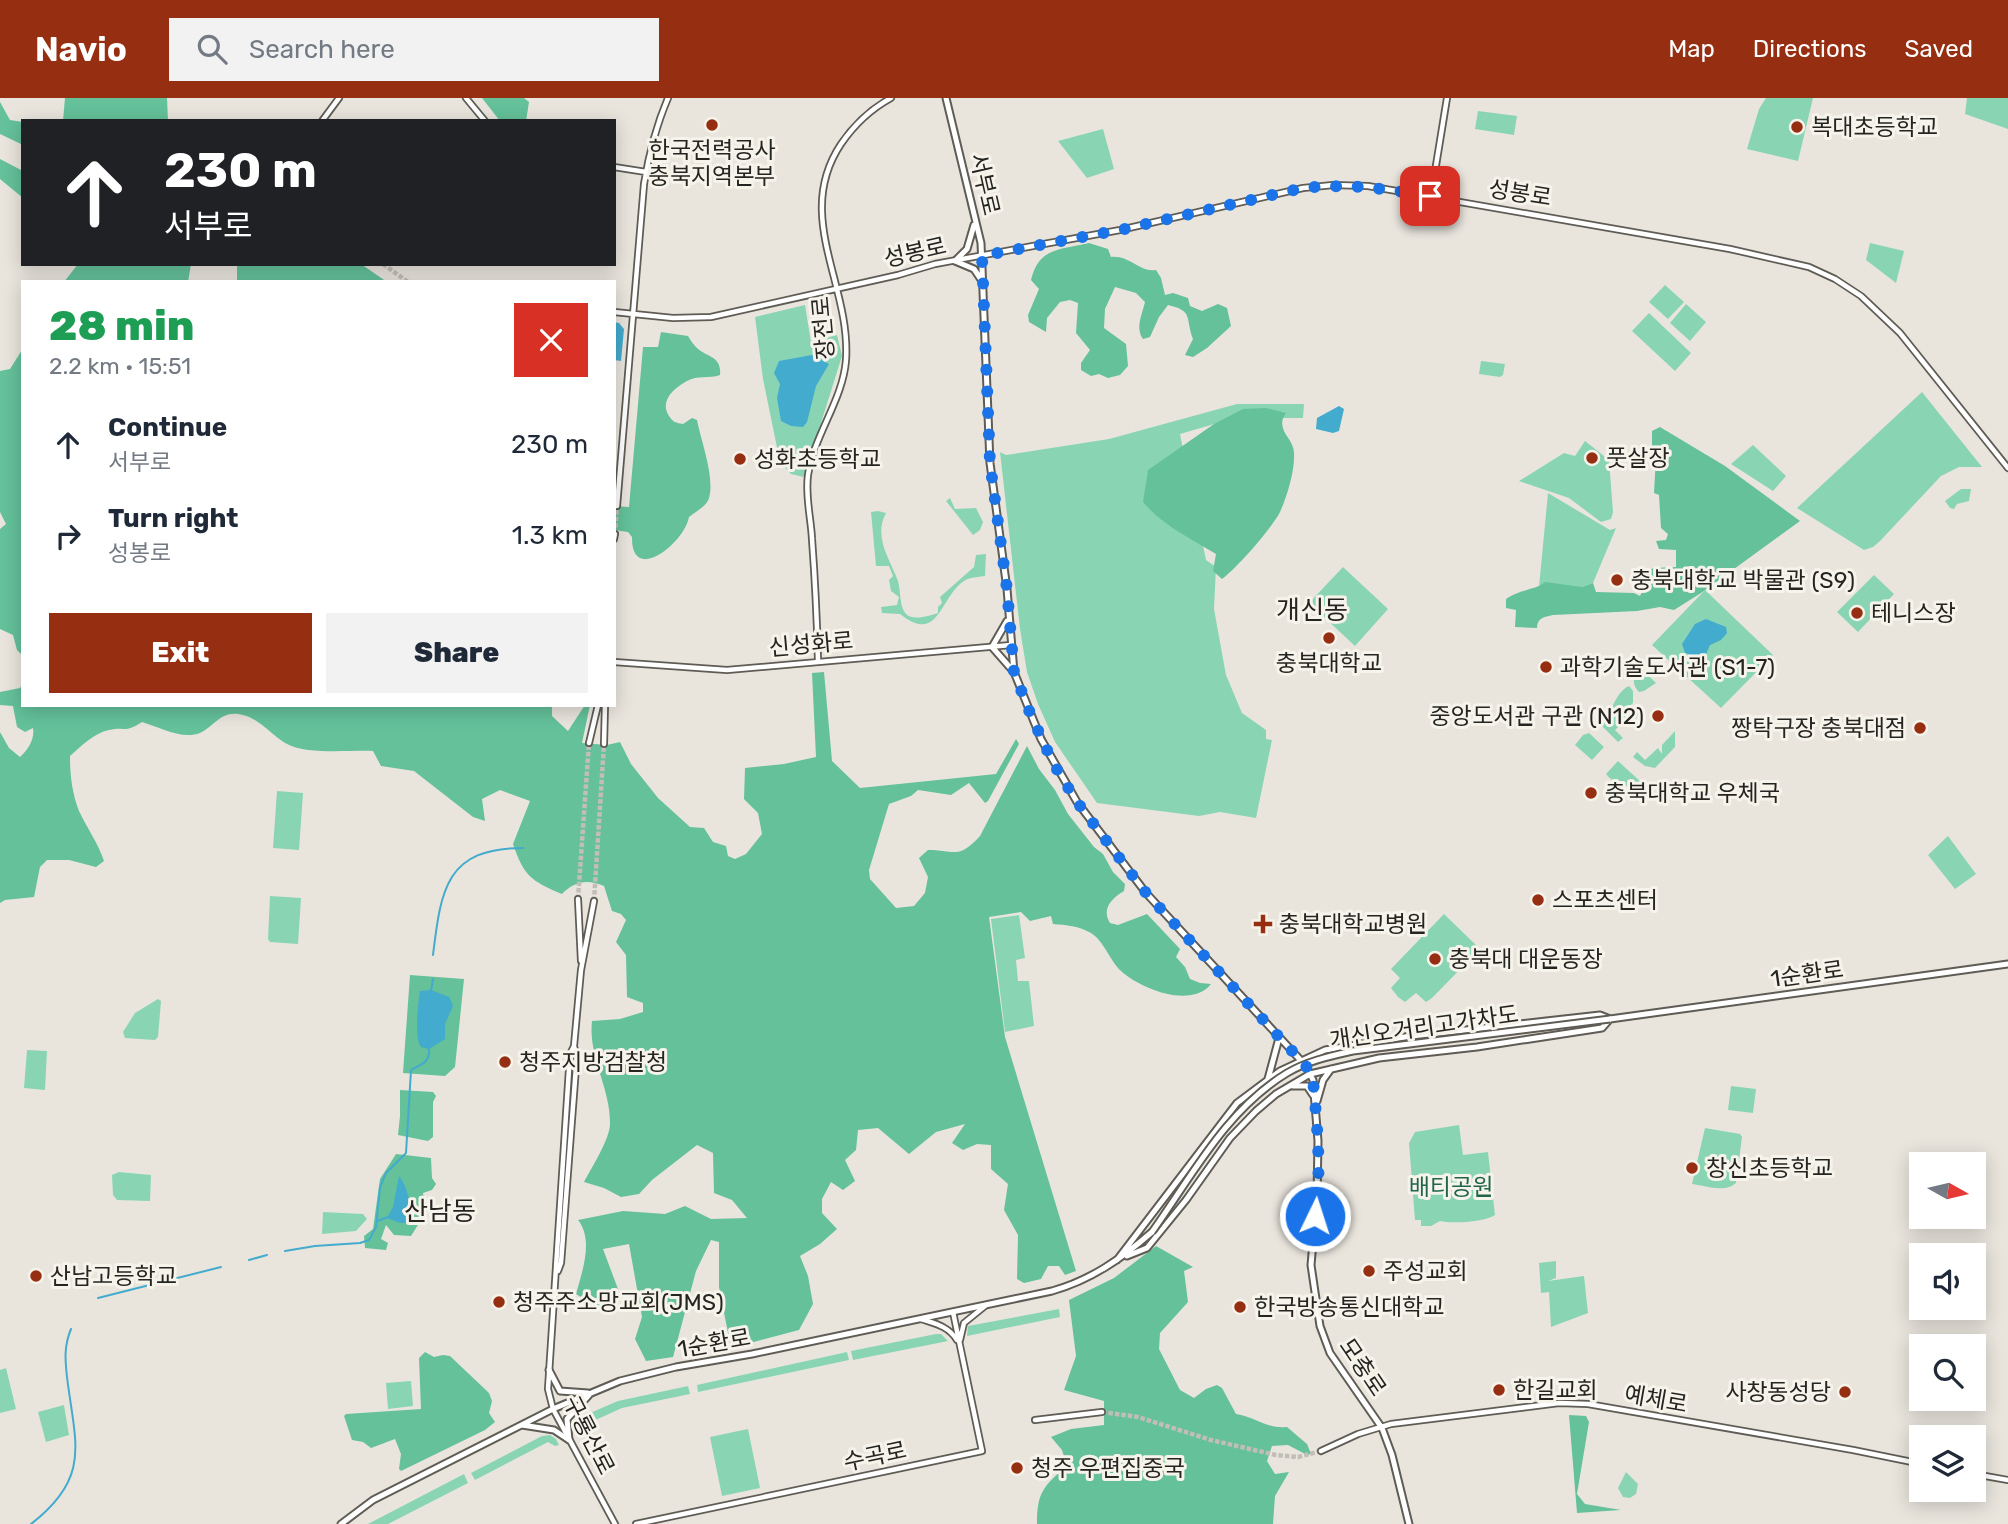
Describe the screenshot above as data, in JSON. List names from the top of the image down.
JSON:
{
  "streets": {
    "main road": [
      "서부로",
      "1순환로",
      "개신오거리고가차도",
      "모충로"
    ],
    "street": [
      "성봉로",
      "장전로",
      "신성화로",
      "예체로",
      "구룡산로",
      "수곡로"
    ]
  },
  "crossings": [
    ["서부로", "성봉로"],
    ["서부로", "신성화로"],
    ["서부로", "1순환로"],
    ["서부로", "모충로"],
    ["성봉로", "장전로"],
    ["장전로", "신성화로"],
    ["1순환로", "개신오거리고가차도"],
    ["1순환로", "모충로"],
    ["1순환로", "구룡산로"],
    ["1순환로", "수곡로"],
    ["모충로", "예체로"]
  ],
  "districts": ["개신동", "산남동"],
  "parks": ["배티공원"],
  "places": {
    "other": [
      "한국전력공사 충북지역본부",
      "복대초등학교",
      "풋살장",
      "성화초등학교",
      "충북대학교 박물관 (S9)",
      "테니스장",
      "충북대학교",
      "과학기술도서관 (S1-7)",
      "중앙도서관 구관 (N12)",
      "짱탁구장 충북대점",
      "충북대학교 우체국",
      "스포츠센터",
      "충북대 대운동장",
      "청주지방검찰청",
      "창신초등학교",
      "주성교회",
      "산남고등학교",
      "청주주소망교회(JMS)",
      "한국방송통신대학교",
      "한길교회",
      "사창동성당",
      "청주 우편집중국"
    ],
    "health": ["충북대학교병원"]
  },
  "north": "right",
  "page": {
    "header": "Navio",
    "search": "Search here",
    "nav": ["Map", "Directions", "Saved"],
    "turn": ["230 m", "서부로"],
    "heading": ["28 min", "2.2 km · 15:51"],
    "list": [
      {
        "name": "Continue",
        "note": "서부로",
        "value": "230 m"
      },
      {
        "name": "Turn right",
        "note": "성봉로",
        "value": "1.3 km"
      }
    ],
    "buttons": ["Exit", "Share"]
  }
}
